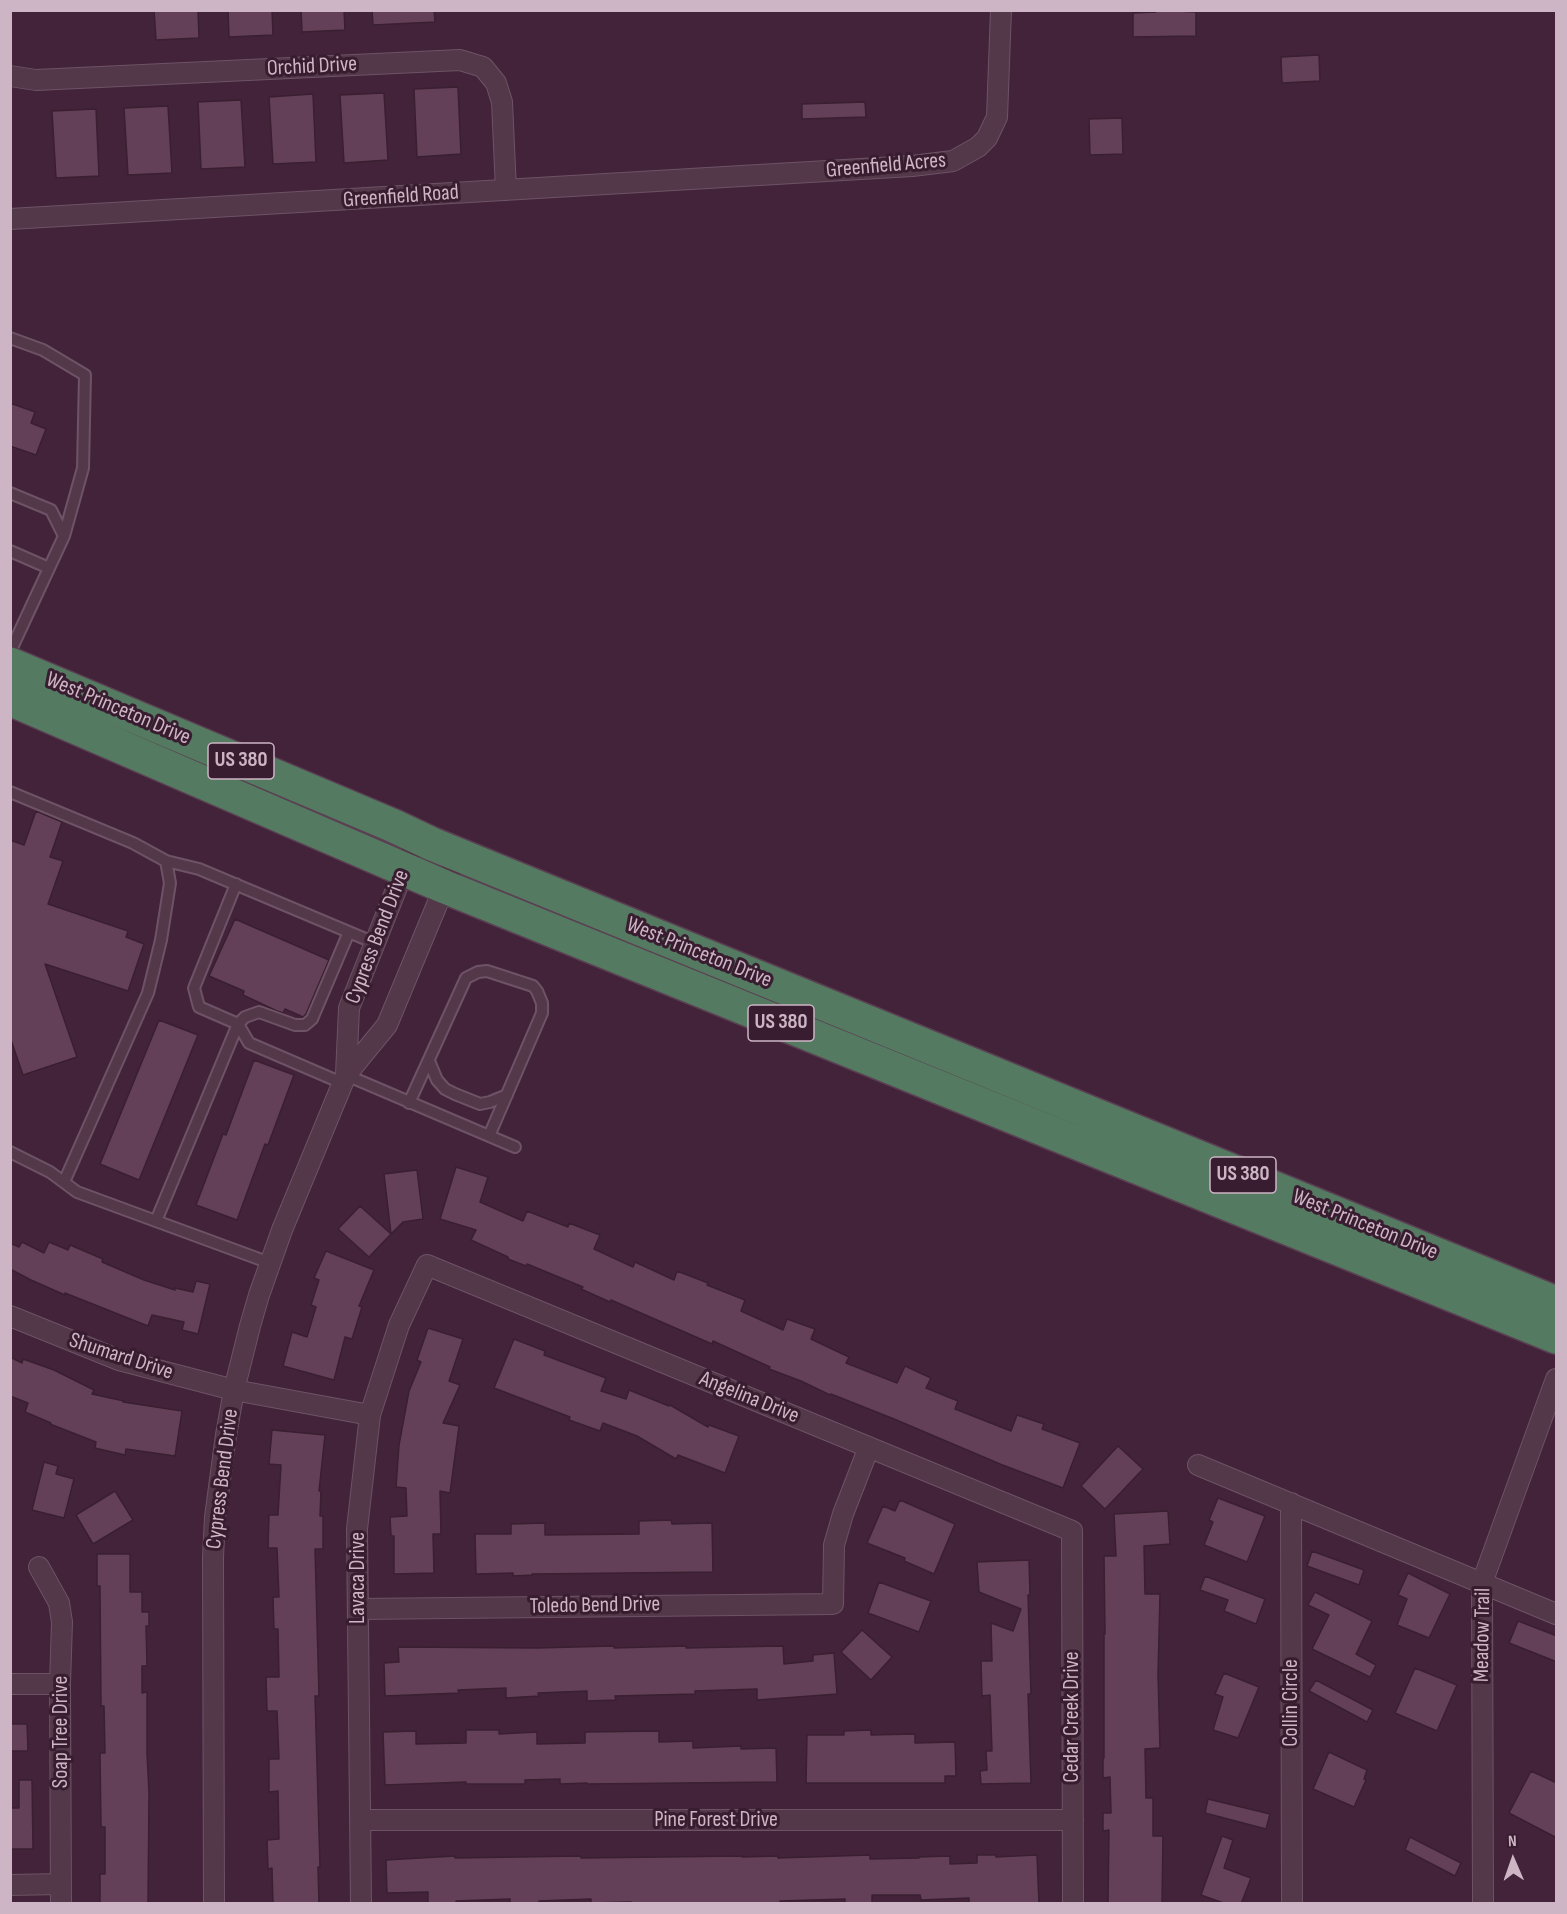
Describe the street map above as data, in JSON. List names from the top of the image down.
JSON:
{
  "streets": {
    "highway": ["West Princeton Drive", "US 380"],
    "street": [
      "Orchid Drive",
      "Greenfield Acres",
      "Greenfield Road",
      "Cypress Bend Drive",
      "Shumard Drive",
      "Angelina Drive",
      "Lavaca Drive",
      "Toledo Bend Drive",
      "Meadow Trail",
      "Collin Circle",
      "Cedar Creek Drive",
      "Soap Tree Drive",
      "Pine Forest Drive"
    ]
  },
  "crossings": [
    ["Orchid Drive", "Greenfield Road"],
    ["Greenfield Acres", "Greenfield Road"],
    ["West Princeton Drive", "Cypress Bend Drive"],
    ["Cypress Bend Drive", "Shumard Drive"],
    ["Shumard Drive", "Lavaca Drive"],
    ["Angelina Drive", "Lavaca Drive"],
    ["Angelina Drive", "Toledo Bend Drive"],
    ["Angelina Drive", "Cedar Creek Drive"],
    ["Lavaca Drive", "Toledo Bend Drive"],
    ["Lavaca Drive", "Pine Forest Drive"],
    ["Cedar Creek Drive", "Pine Forest Drive"]
  ],
  "north": "top"
}
